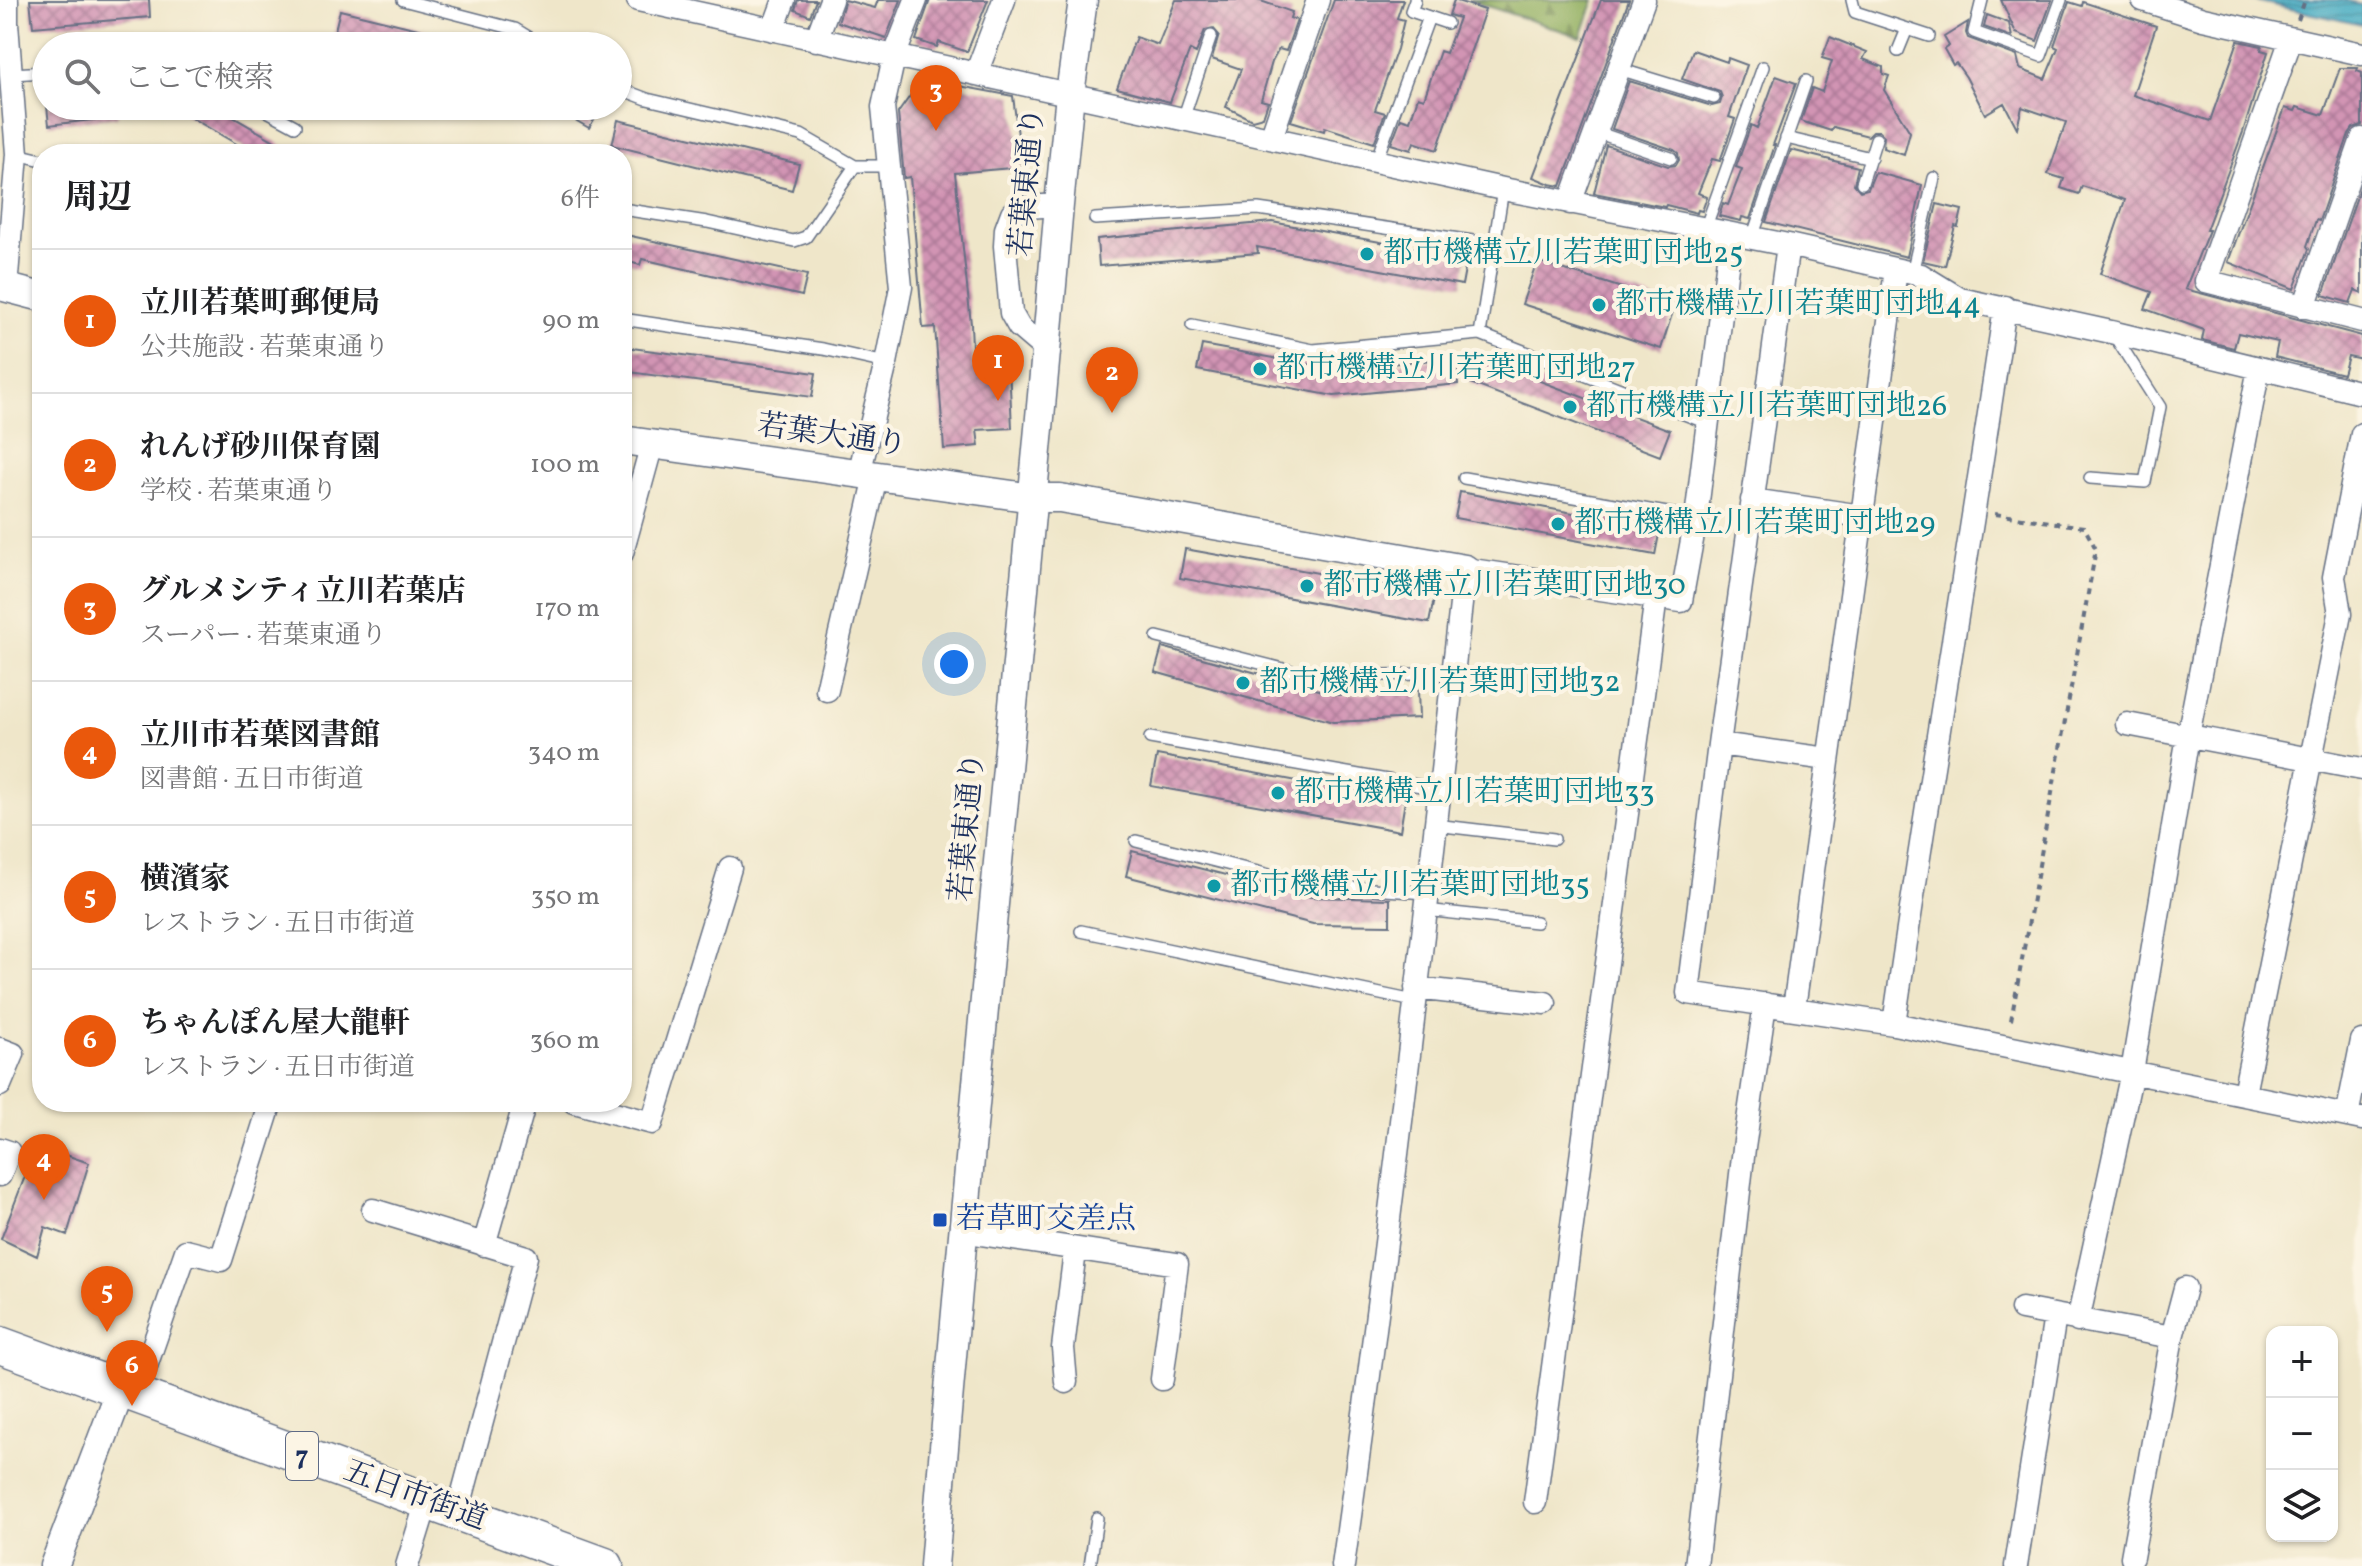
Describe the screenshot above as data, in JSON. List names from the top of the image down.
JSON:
{
  "streets": {
    "main road": ["7", "五日市街道"],
    "street": ["若葉東通り", "若葉大通り"]
  },
  "crossings": [
    ["若葉東通り", "若葉大通り"]
  ],
  "places": {
    "other": [
      "都市機構立川若葉町団地25",
      "都市機構立川若葉町団地44",
      "都市機構立川若葉町団地27",
      "都市機構立川若葉町団地26",
      "都市機構立川若葉町団地29",
      "都市機構立川若葉町団地30",
      "都市機構立川若葉町団地32",
      "都市機構立川若葉町団地33",
      "都市機構立川若葉町団地35"
    ],
    "transit": ["若草町交差点"]
  },
  "page": {
    "search": "ここで検索",
    "pins": [
      "3",
      "1",
      "2",
      "4",
      "5",
      "6"
    ],
    "heading": ["周辺", "6件"],
    "list": [
      {
        "mark": "1",
        "name": "立川若葉町郵便局",
        "note": "公共施設 · 若葉東通り",
        "value": "90 m"
      },
      {
        "mark": "2",
        "name": "れんげ砂川保育園",
        "note": "学校 · 若葉東通り",
        "value": "100 m"
      },
      {
        "mark": "3",
        "name": "グルメシティ立川若葉店",
        "note": "スーパー · 若葉東通り",
        "value": "170 m"
      },
      {
        "mark": "4",
        "name": "立川市若葉図書館",
        "note": "図書館 · 五日市街道",
        "value": "340 m"
      },
      {
        "mark": "5",
        "name": "横濱家",
        "note": "レストラン · 五日市街道",
        "value": "350 m"
      },
      {
        "mark": "6",
        "name": "ちゃんぽん屋大龍軒",
        "note": "レストラン · 五日市街道",
        "value": "360 m"
      }
    ],
    "map_buttons": ["+", "−"]
  }
}
